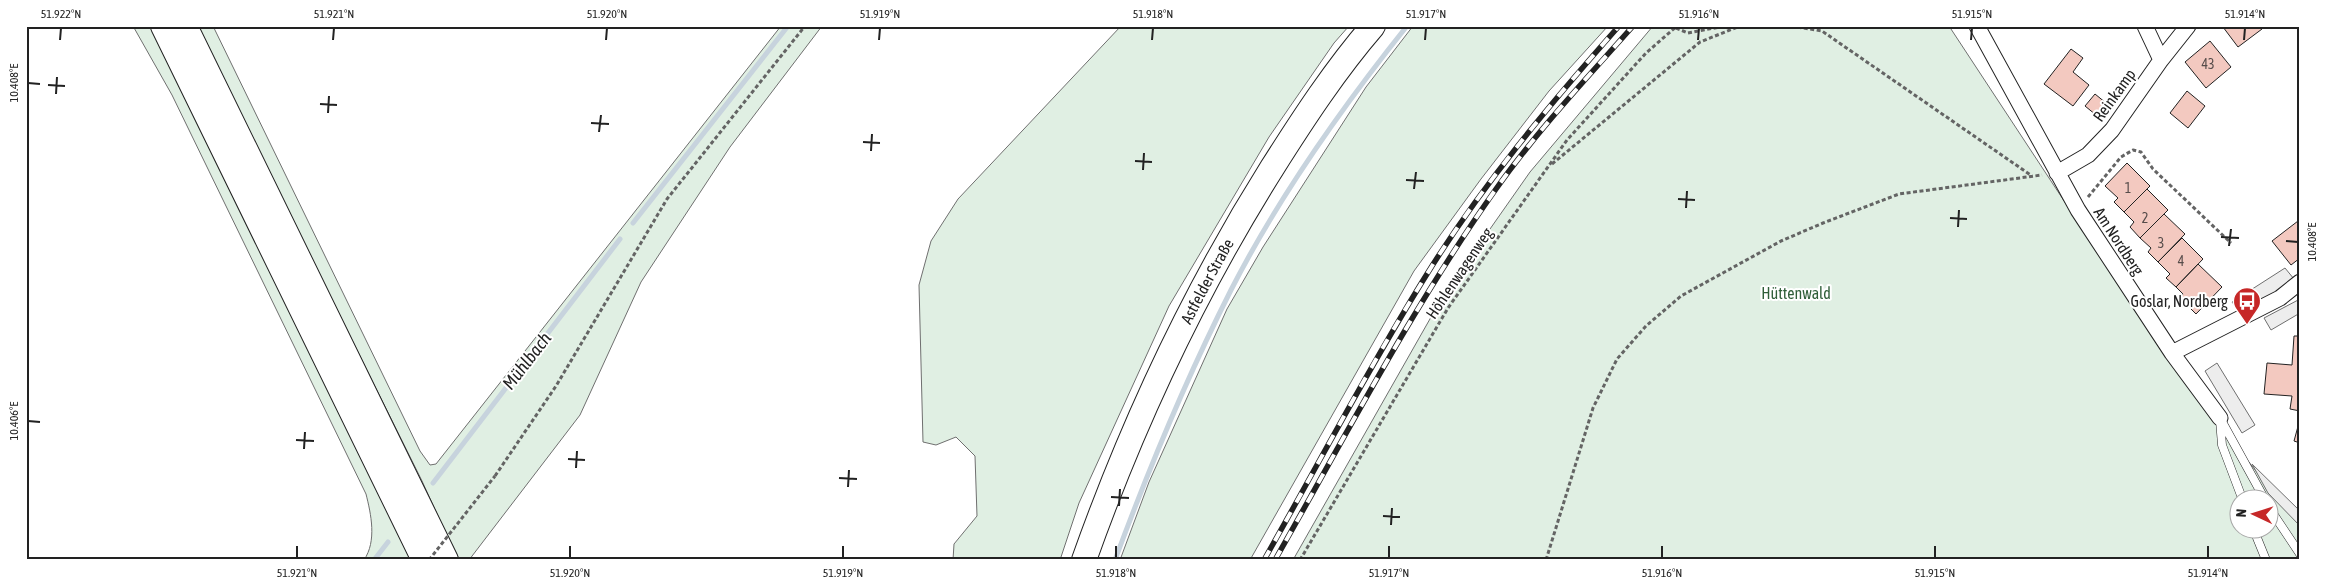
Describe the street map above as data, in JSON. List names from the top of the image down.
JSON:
{
  "streets": {
    "main road": ["Astfelder Straße"],
    "street": ["Reinkamp", "Am Nordberg"],
    "path": ["Höhlenwagenweg"]
  },
  "crossings": [
    ["Reinkamp", "Am Nordberg"]
  ],
  "water": ["Mühlbach"],
  "parks": ["Hüttenwald"],
  "places": {
    "bus stop": ["Goslar, Nordberg"]
  },
  "house_numbers": [
    "43",
    "1",
    "2",
    "3",
    "4"
  ],
  "north": "left",
  "coordinates": [
    "51.922°N",
    "51.921°N",
    "51.920°N",
    "51.919°N",
    "51.918°N",
    "51.917°N",
    "51.916°N",
    "51.915°N",
    "51.914°N",
    "10.408°E",
    "10.406°E"
  ]
}
